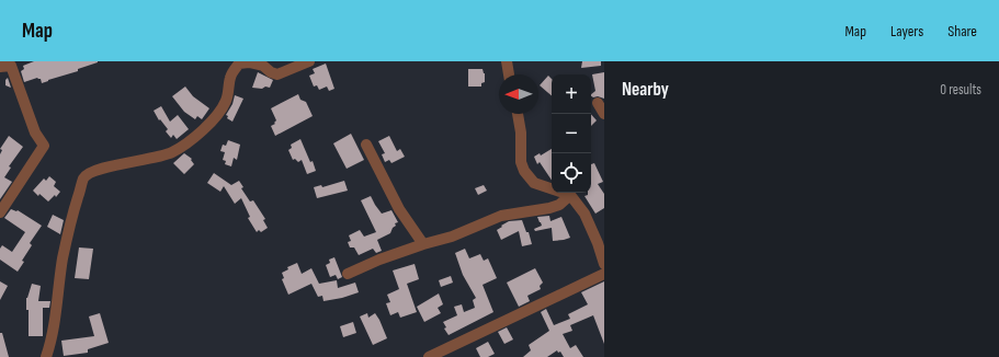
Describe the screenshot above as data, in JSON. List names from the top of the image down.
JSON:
{
  "north": "left",
  "page": {
    "header": "Map",
    "nav": ["Map", "Layers", "Share"],
    "heading": ["Nearby", "0 results"],
    "map_buttons": ["+", "−"]
  }
}
